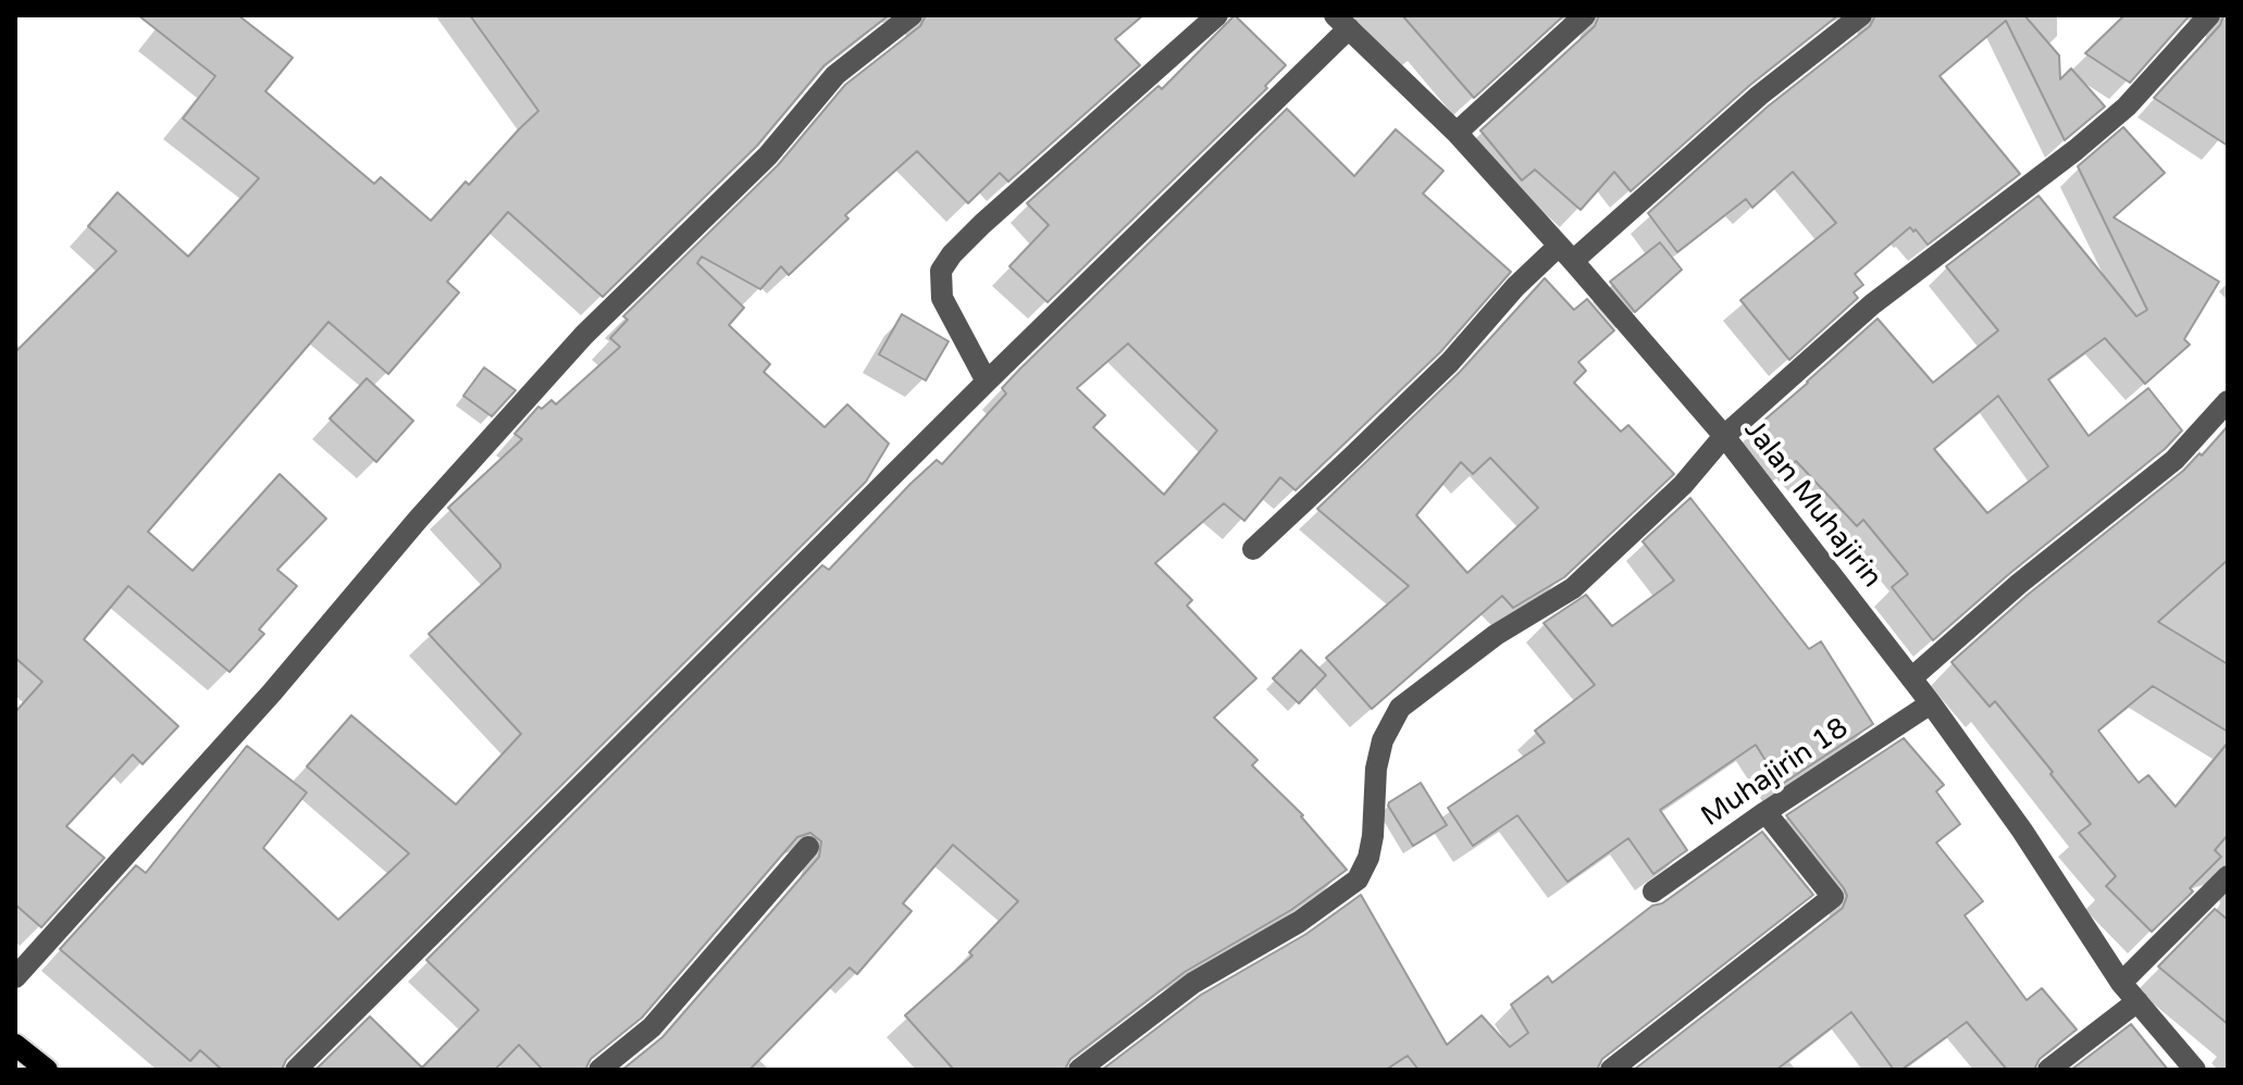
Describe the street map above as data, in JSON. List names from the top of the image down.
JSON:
{
  "streets": {
    "street": ["Jalan Muhajirin", "Muhajirin 18"]
  },
  "crossings": [
    ["Jalan Muhajirin", "Muhajirin 18"]
  ]
}
